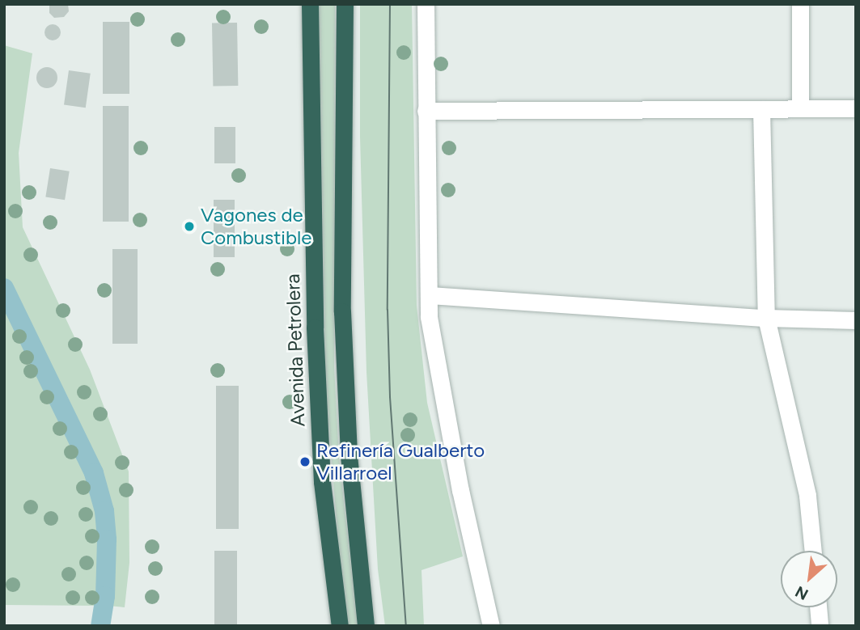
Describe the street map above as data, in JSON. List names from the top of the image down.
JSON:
{
  "streets": {
    "highway": ["Avenida Petrolera"]
  },
  "places": ["Vagones de Combustible", "Refinería Gualberto Villarroel"],
  "north": "bottom left"
}
